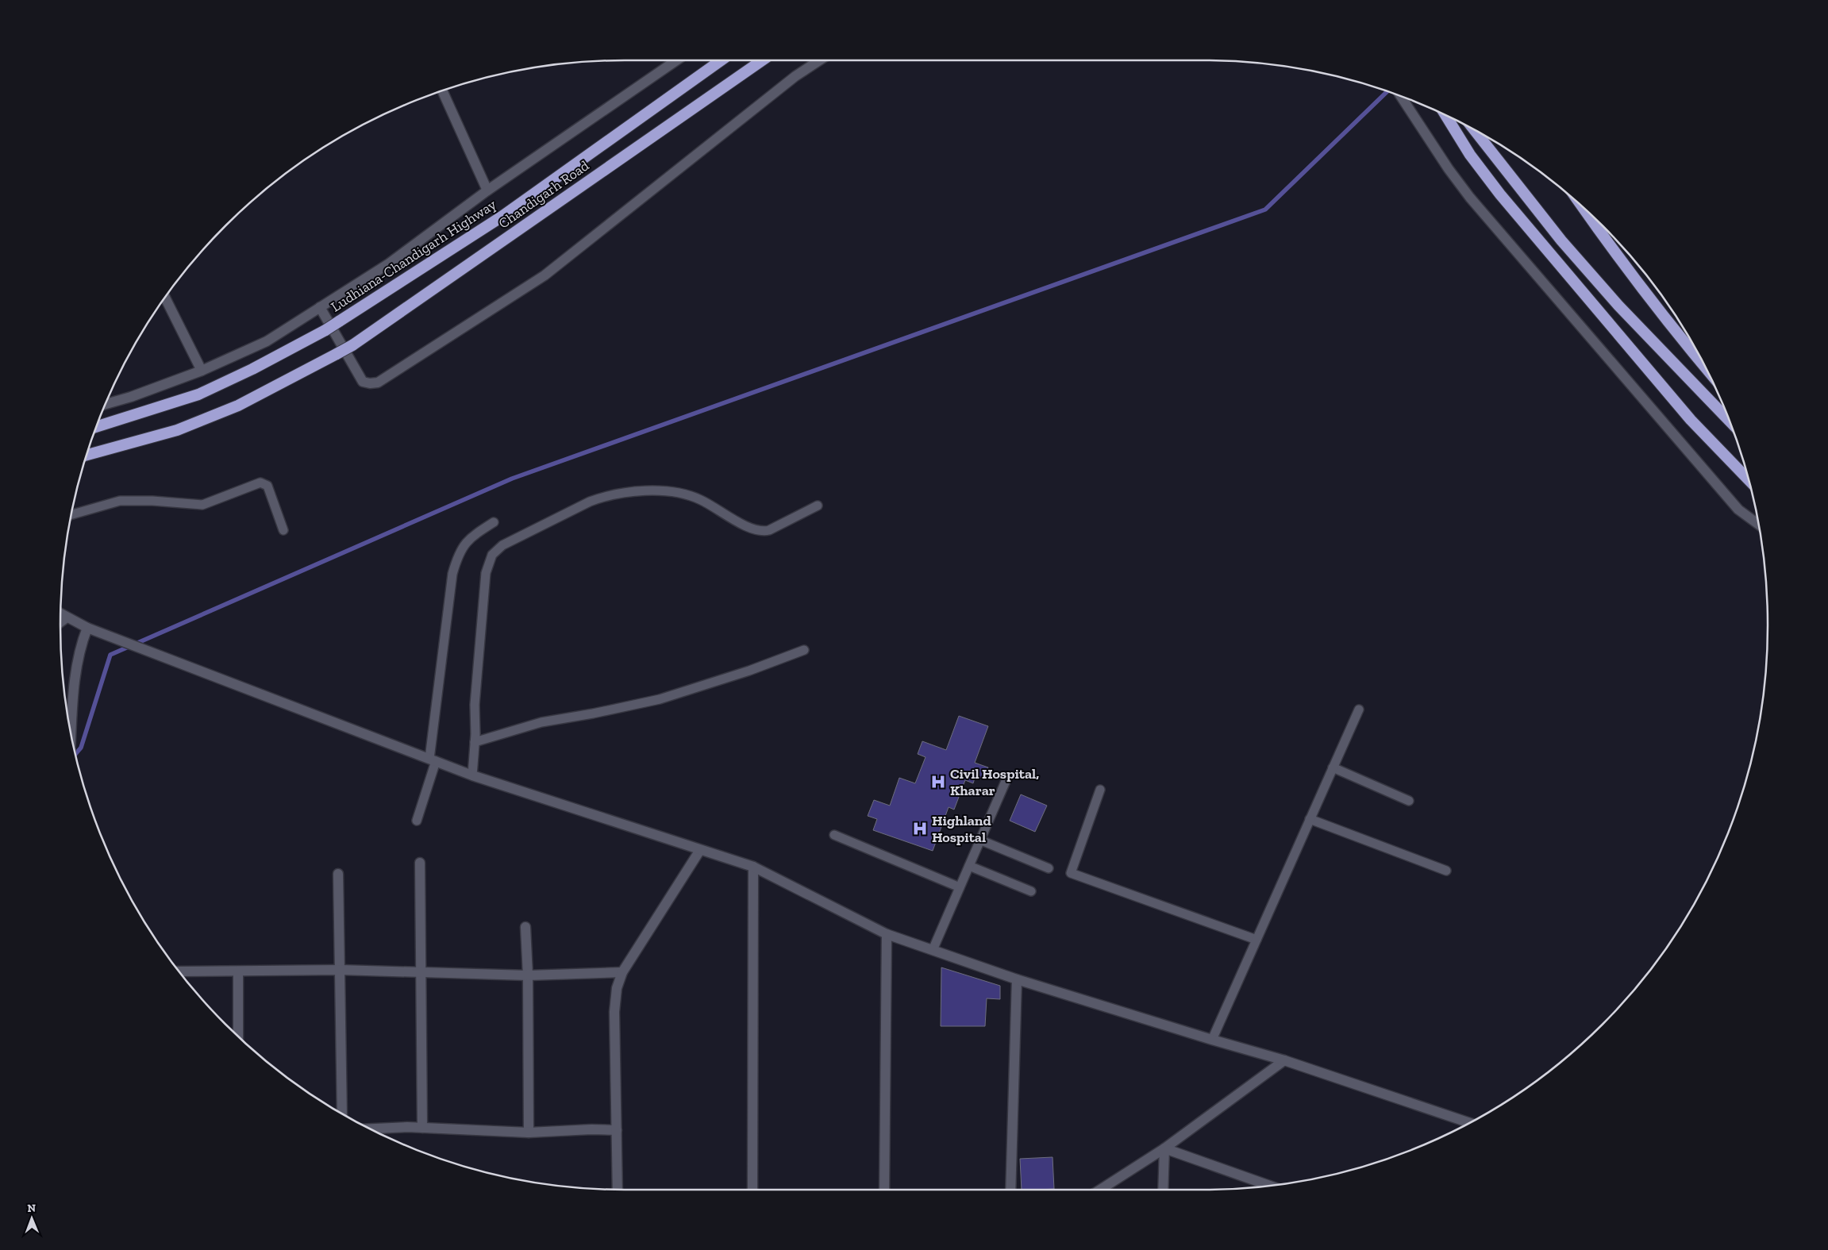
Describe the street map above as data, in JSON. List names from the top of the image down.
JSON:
{
  "streets": {
    "highway": ["Chandigarh Road", "Ludhiana-Chandigarh Highway"]
  },
  "places": {
    "hospital": ["Civil Hospital, Kharar", "Highland Hospital"]
  },
  "north": "top"
}
